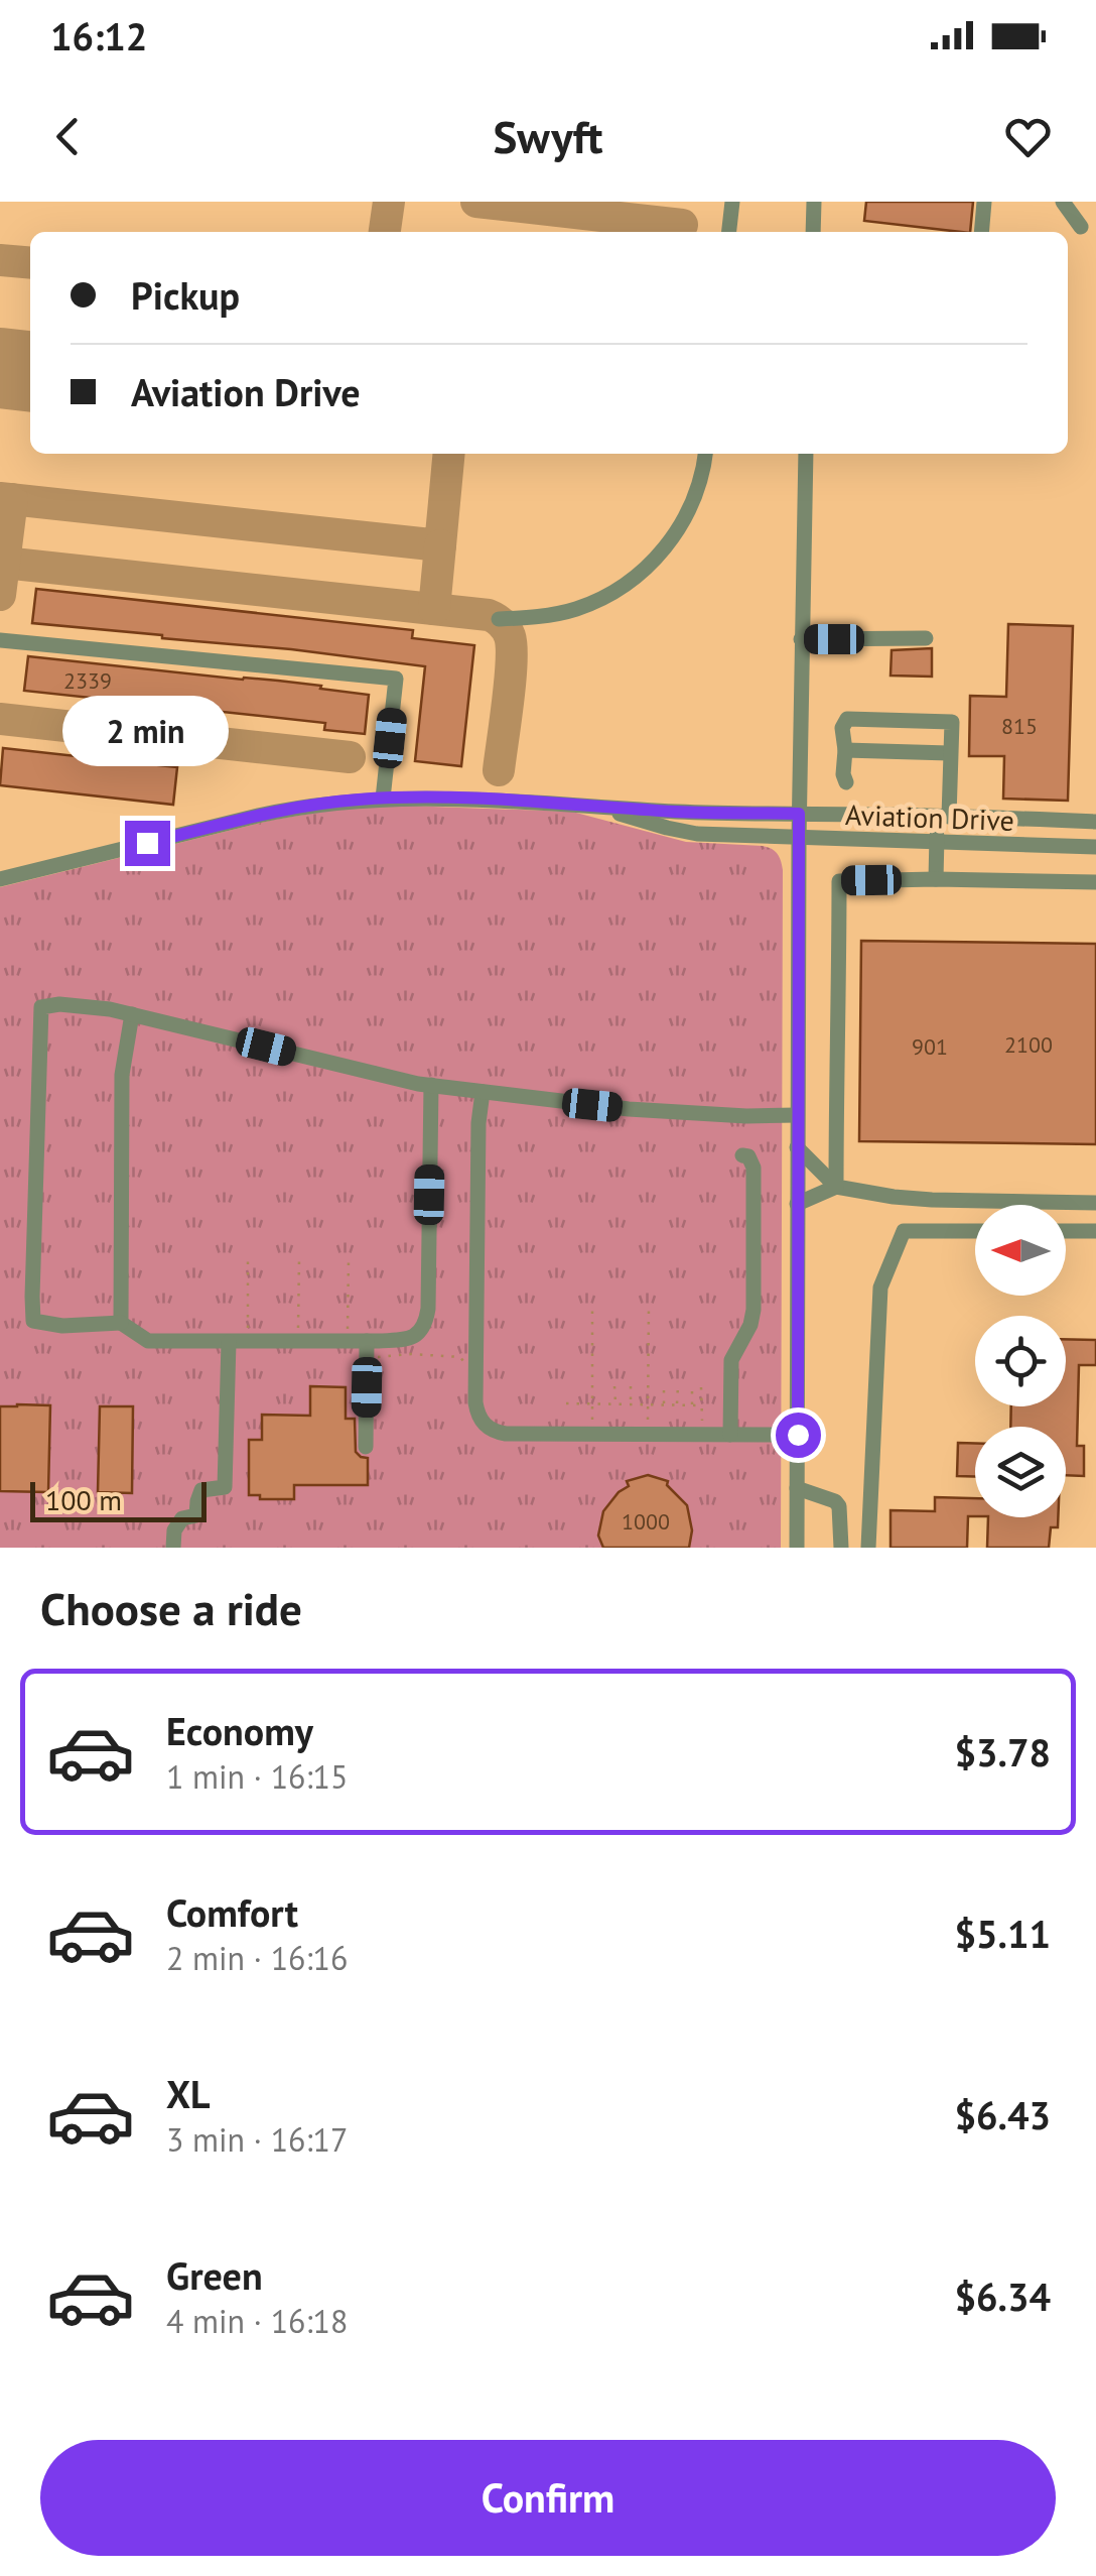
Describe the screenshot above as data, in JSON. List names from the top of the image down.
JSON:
{
  "streets": {
    "street": ["Aviation Drive"]
  },
  "house_numbers": [
    "2339",
    "815",
    "2100",
    "901",
    "1000"
  ],
  "scale_bar": "100 m",
  "north": "left",
  "page": {
    "status": "16:12",
    "header": "Swyft",
    "banner": ["Pickup", "Aviation Drive"],
    "bubble": "2 min",
    "scale": "100 m",
    "heading": "Choose a ride",
    "list": [
      {
        "name": "Economy",
        "note": "1 min · 16:15",
        "value": "$3.78"
      },
      {
        "name": "Comfort",
        "note": "2 min · 16:16",
        "value": "$5.11"
      },
      {
        "name": "XL",
        "note": "3 min · 16:17",
        "value": "$6.43"
      },
      {
        "name": "Green",
        "note": "4 min · 16:18",
        "value": "$6.34"
      }
    ],
    "buttons": "Confirm"
  }
}
